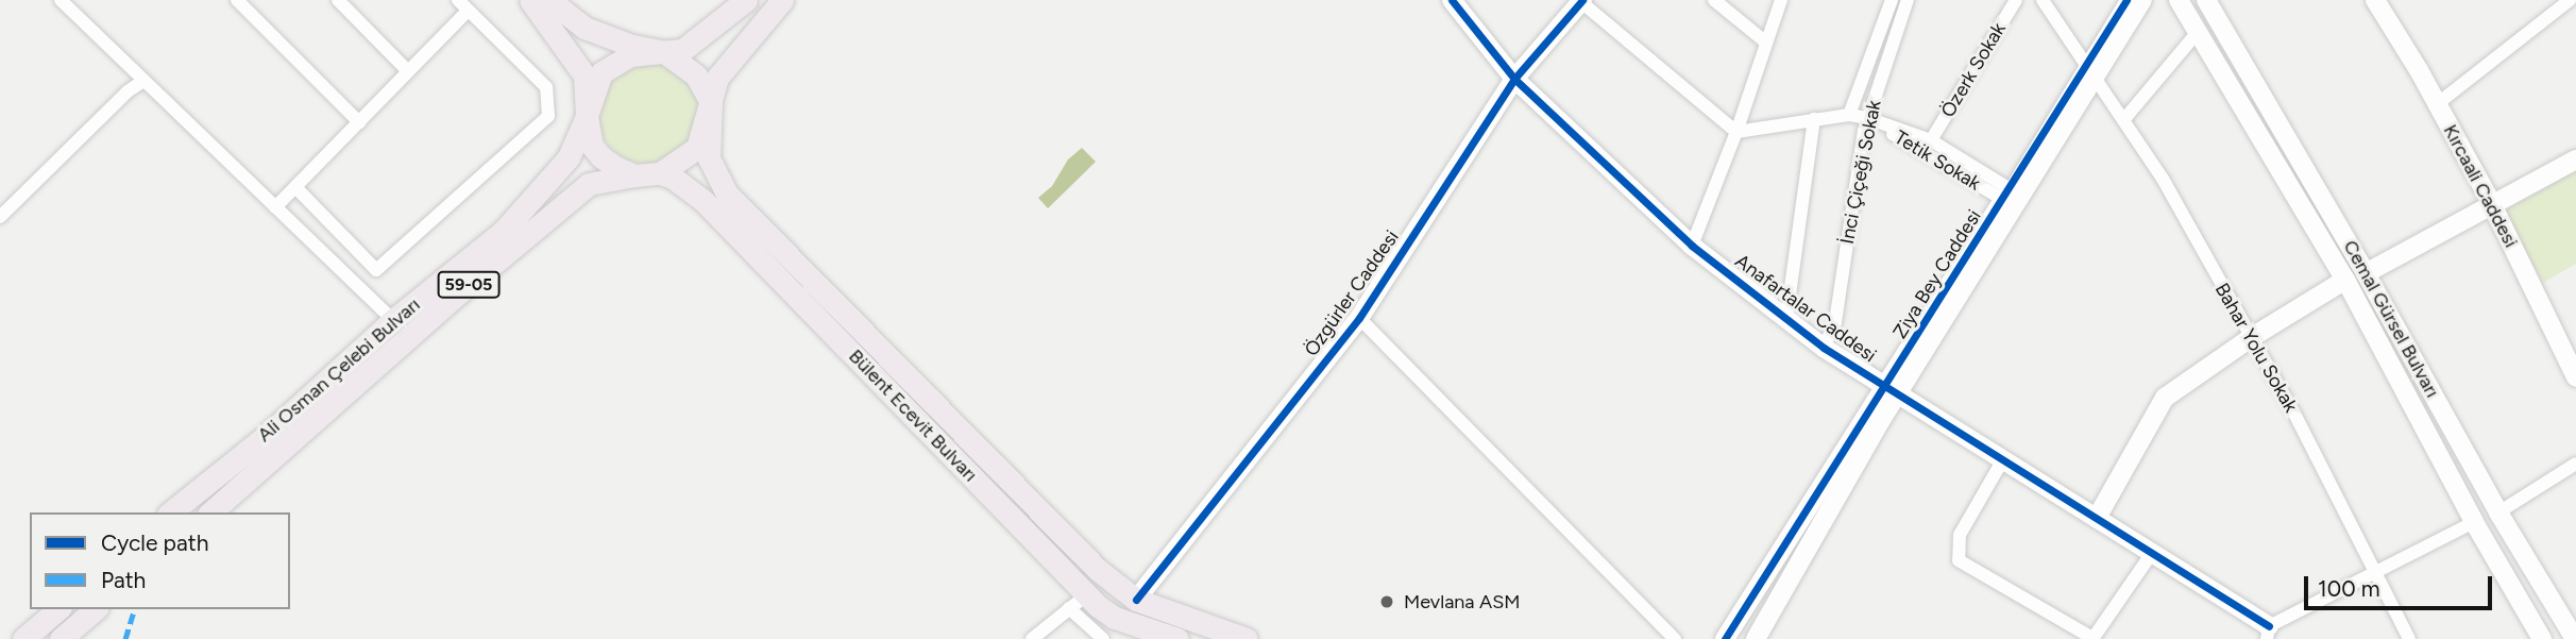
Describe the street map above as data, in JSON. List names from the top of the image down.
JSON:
{
  "streets": {
    "main road": ["59-05", "Ali Osman Çelebi Bulvarı", "Bülent Ecevit Bulvarı"],
    "street": [
      "Özerk Sokak",
      "Tetik Sokak",
      "İnci Çiçeği Sokak",
      "Kırcaali Caddesi",
      "Ziya Bey Caddesi",
      "Özgürler Caddesi",
      "Anafartalar Caddesi",
      "Cemal Gürsel Bulvarı",
      "Bahar Yolu Sokak"
    ]
  },
  "crossings": [
    ["Özerk Sokak", "Tetik Sokak"],
    ["Tetik Sokak", "İnci Çiçeği Sokak"],
    ["Tetik Sokak", "Ziya Bey Caddesi"],
    ["İnci Çiçeği Sokak", "Anafartalar Caddesi"],
    ["Ziya Bey Caddesi", "Anafartalar Caddesi"],
    ["Ziya Bey Caddesi", "Bahar Yolu Sokak"],
    ["59-05", "Ali Osman Çelebi Bulvarı"],
    ["59-05", "Bülent Ecevit Bulvarı"],
    ["Özgürler Caddesi", "Anafartalar Caddesi"],
    ["Ali Osman Çelebi Bulvarı", "Bülent Ecevit Bulvarı"]
  ],
  "places": ["Mevlana ASM"],
  "legend": ["Cycle path", "Path"],
  "scale_bar": "100 m"
}
